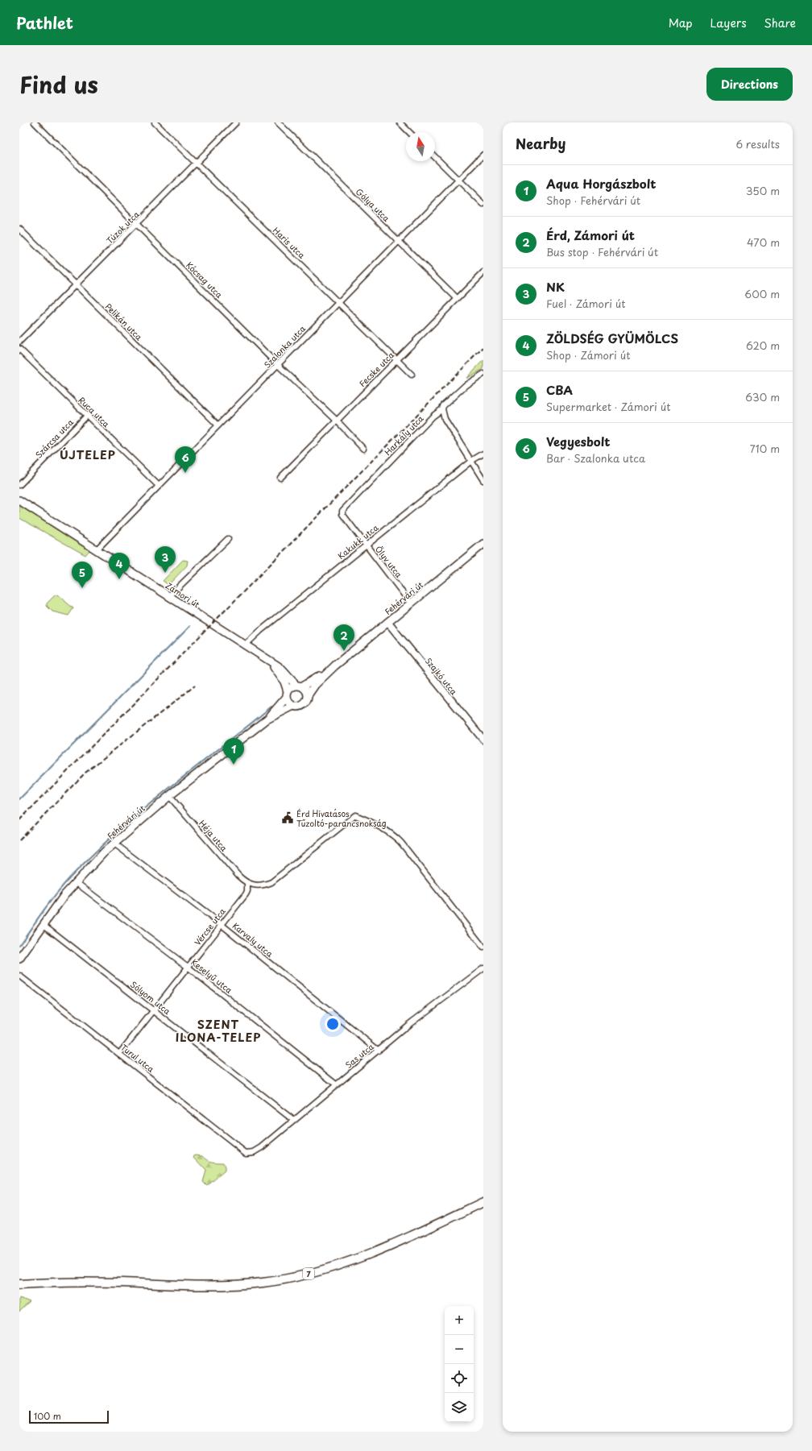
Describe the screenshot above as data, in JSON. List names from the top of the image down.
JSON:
{
  "streets": {
    "main road": ["Zámori út", "Fehérvári út", "7"],
    "street": [
      "Gólya utca",
      "Túzok utca",
      "Haris utca",
      "Kócsag utca",
      "Pelikán utca",
      "Szalonka utca",
      "Fecske utca",
      "Ruca utca",
      "Harkály utca",
      "Szárcsa utca",
      "Kakukk utca",
      "Ölyv utca",
      "Szajkó utca",
      "Héja utca",
      "Vércse utca",
      "Karvaly utca",
      "Keselyű utca",
      "Sólyom utca",
      "Sas utca",
      "Turul utca"
    ]
  },
  "crossings": [
    ["Gólya utca", "Szalonka utca"],
    ["Gólya utca", "Fecske utca"],
    ["Túzok utca", "Haris utca"],
    ["Túzok utca", "Kócsag utca"],
    ["Túzok utca", "Pelikán utca"],
    ["Haris utca", "Szalonka utca"],
    ["Haris utca", "Fecske utca"],
    ["Kócsag utca", "Szalonka utca"],
    ["Kócsag utca", "Fecske utca"],
    ["Pelikán utca", "Szalonka utca"],
    ["Szalonka utca", "Ruca utca"],
    ["Szalonka utca", "Zámori út"],
    ["Ruca utca", "Szárcsa utca"],
    ["Harkály utca", "Ölyv utca"],
    ["Kakukk utca", "Ölyv utca"],
    ["Kakukk utca", "Zámori út"],
    ["Ölyv utca", "Fehérvári út"],
    ["Zámori út", "Fehérvári út"],
    ["Fehérvári út", "Szajkó utca"],
    ["Fehérvári út", "Héja utca"],
    ["Fehérvári út", "Karvaly utca"],
    ["Fehérvári út", "Keselyű utca"],
    ["Fehérvári út", "Sólyom utca"],
    ["Héja utca", "Vércse utca"],
    ["Vércse utca", "Karvaly utca"],
    ["Vércse utca", "Keselyű utca"],
    ["Vércse utca", "Sólyom utca"],
    ["Vércse utca", "Turul utca"],
    ["Karvaly utca", "Sas utca"],
    ["Keselyű utca", "Sas utca"],
    ["Sólyom utca", "Sas utca"],
    ["Sas utca", "Turul utca"]
  ],
  "districts": ["ÚJTELEP", "SZENT ILONA-TELEP"],
  "places": {
    "public building": ["Érd Hivatásos Tűzoltó-parancsnokság"]
  },
  "scale_bar": "100 m",
  "north": "top",
  "page": {
    "header": "Pathlet",
    "nav": ["Map", "Layers", "Share"],
    "title": "Find us",
    "buttons": "Directions",
    "heading": ["Nearby", "6 results"],
    "list": [
      {
        "mark": "1",
        "name": "Aqua Horgászbolt",
        "note": "Shop · Fehérvári út",
        "value": "350 m"
      },
      {
        "mark": "2",
        "name": "Érd, Zámori út",
        "note": "Bus stop · Fehérvári út",
        "value": "470 m"
      },
      {
        "mark": "3",
        "name": "NK",
        "note": "Fuel · Zámori út",
        "value": "600 m"
      },
      {
        "mark": "4",
        "name": "ZÖLDSÉG GYÜMÖLCS",
        "note": "Shop · Zámori út",
        "value": "620 m"
      },
      {
        "mark": "5",
        "name": "CBA",
        "note": "Supermarket · Zámori út",
        "value": "630 m"
      },
      {
        "mark": "6",
        "name": "Vegyesbolt",
        "note": "Bar · Szalonka utca",
        "value": "710 m"
      }
    ],
    "pins": [
      "6",
      "3",
      "4",
      "5",
      "2",
      "1"
    ],
    "map_buttons": ["+", "−"],
    "scale": "100 m"
  }
}
